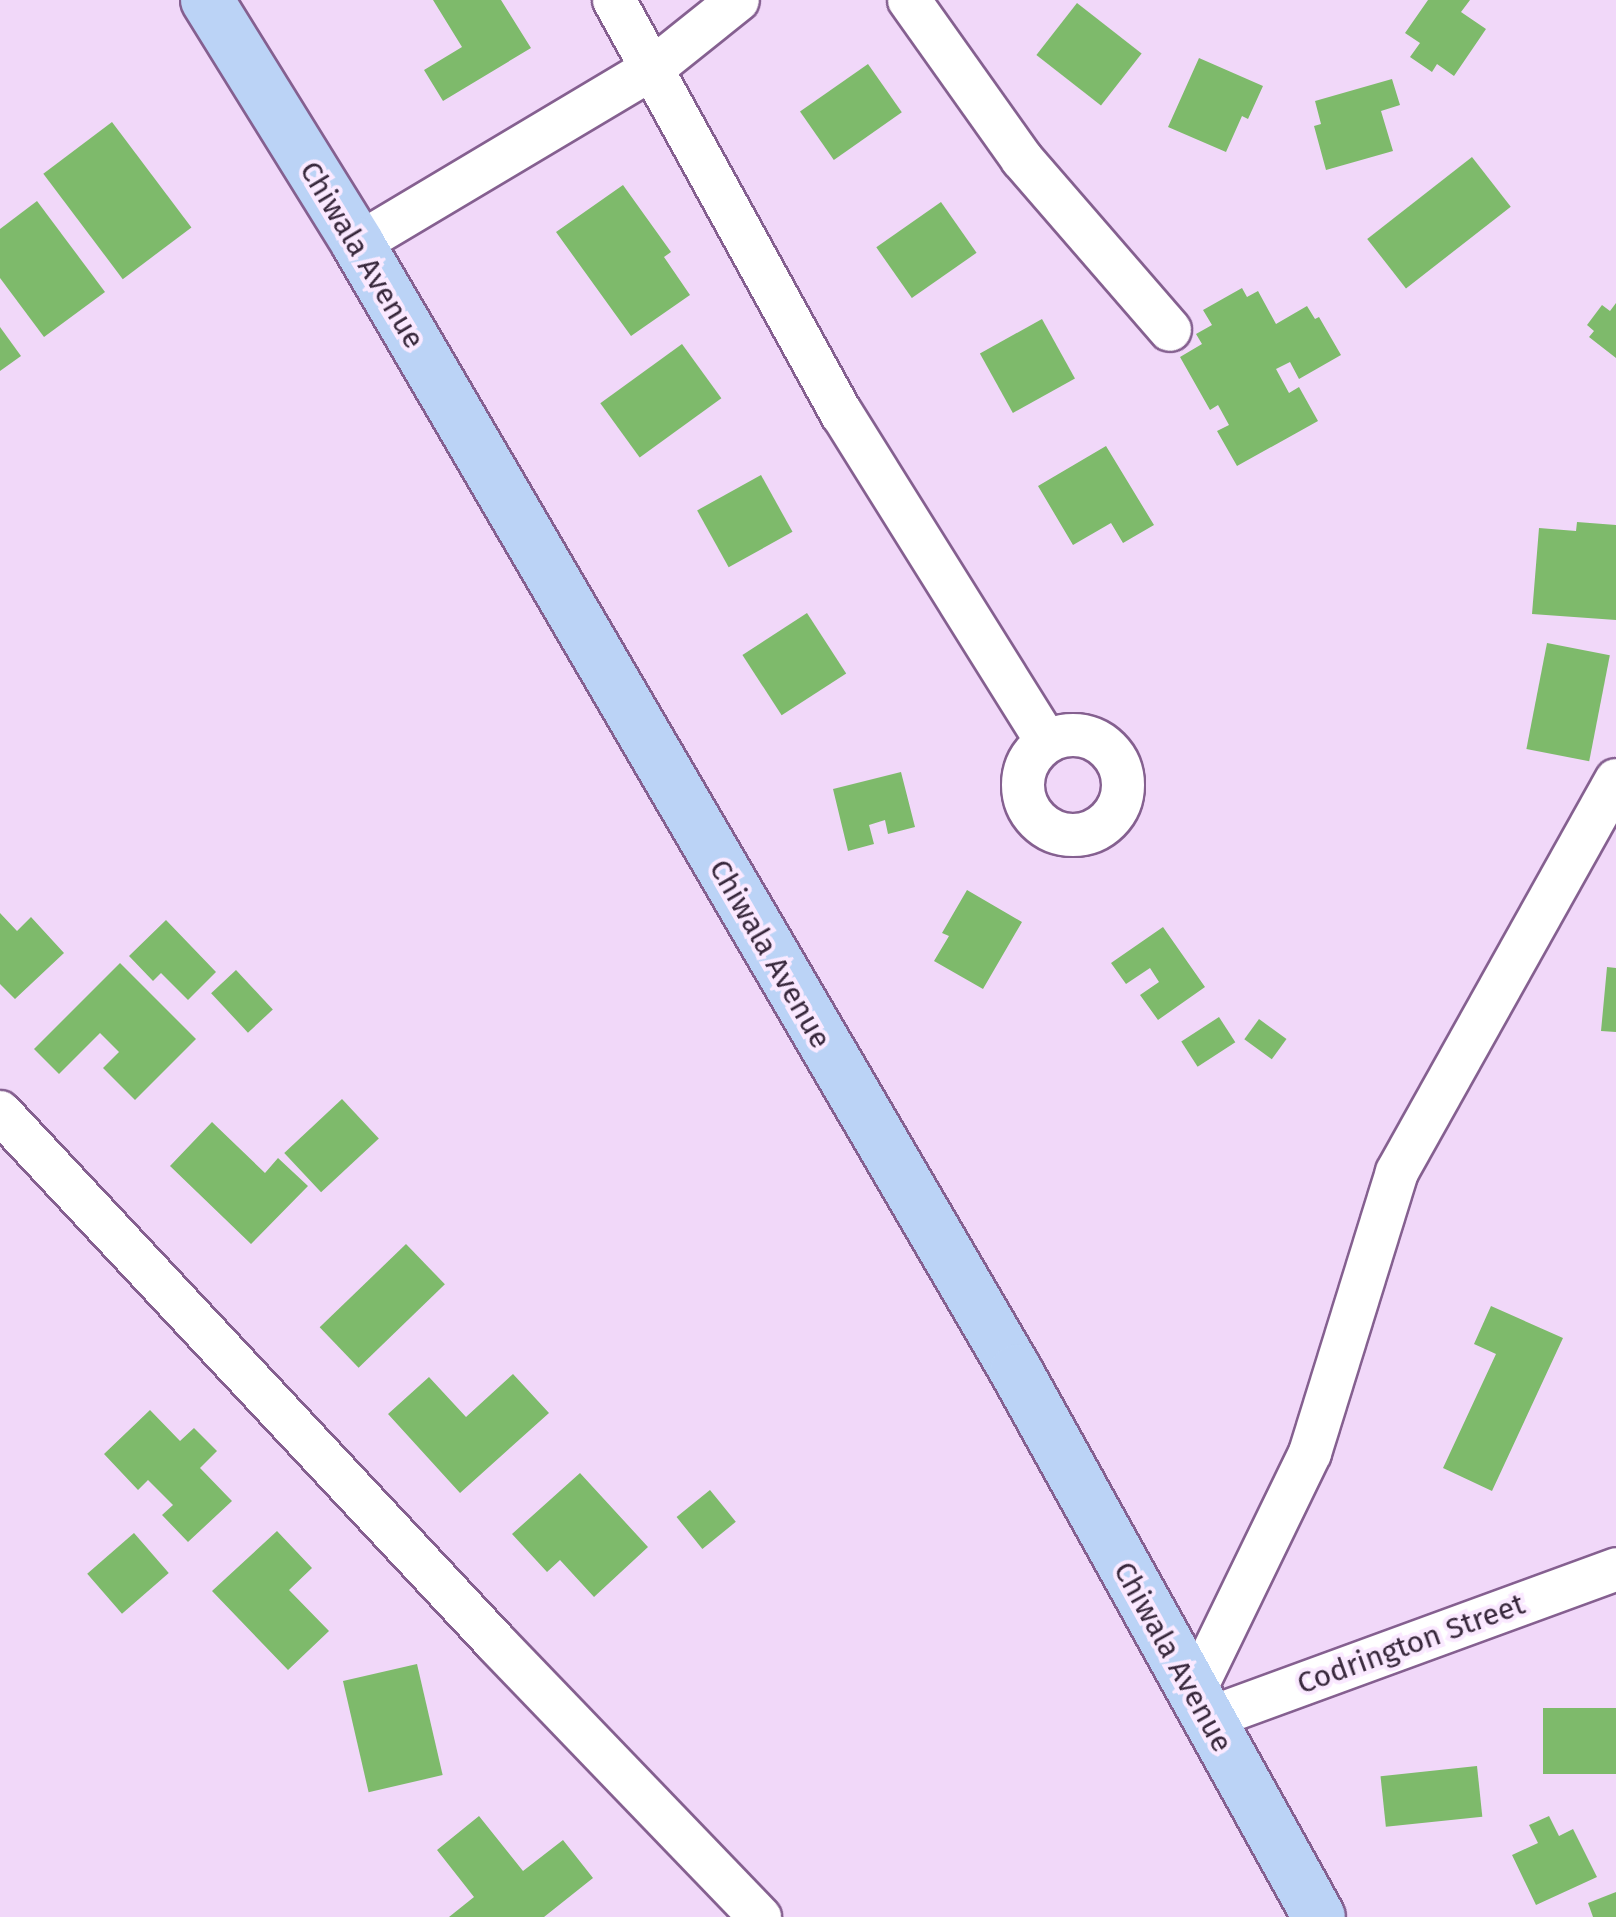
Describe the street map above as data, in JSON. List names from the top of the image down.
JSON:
{
  "streets": {
    "main road": ["Chiwala Avenue"],
    "street": ["Codrington Street"]
  },
  "crossings": [
    ["Chiwala Avenue", "Codrington Street"]
  ]
}
